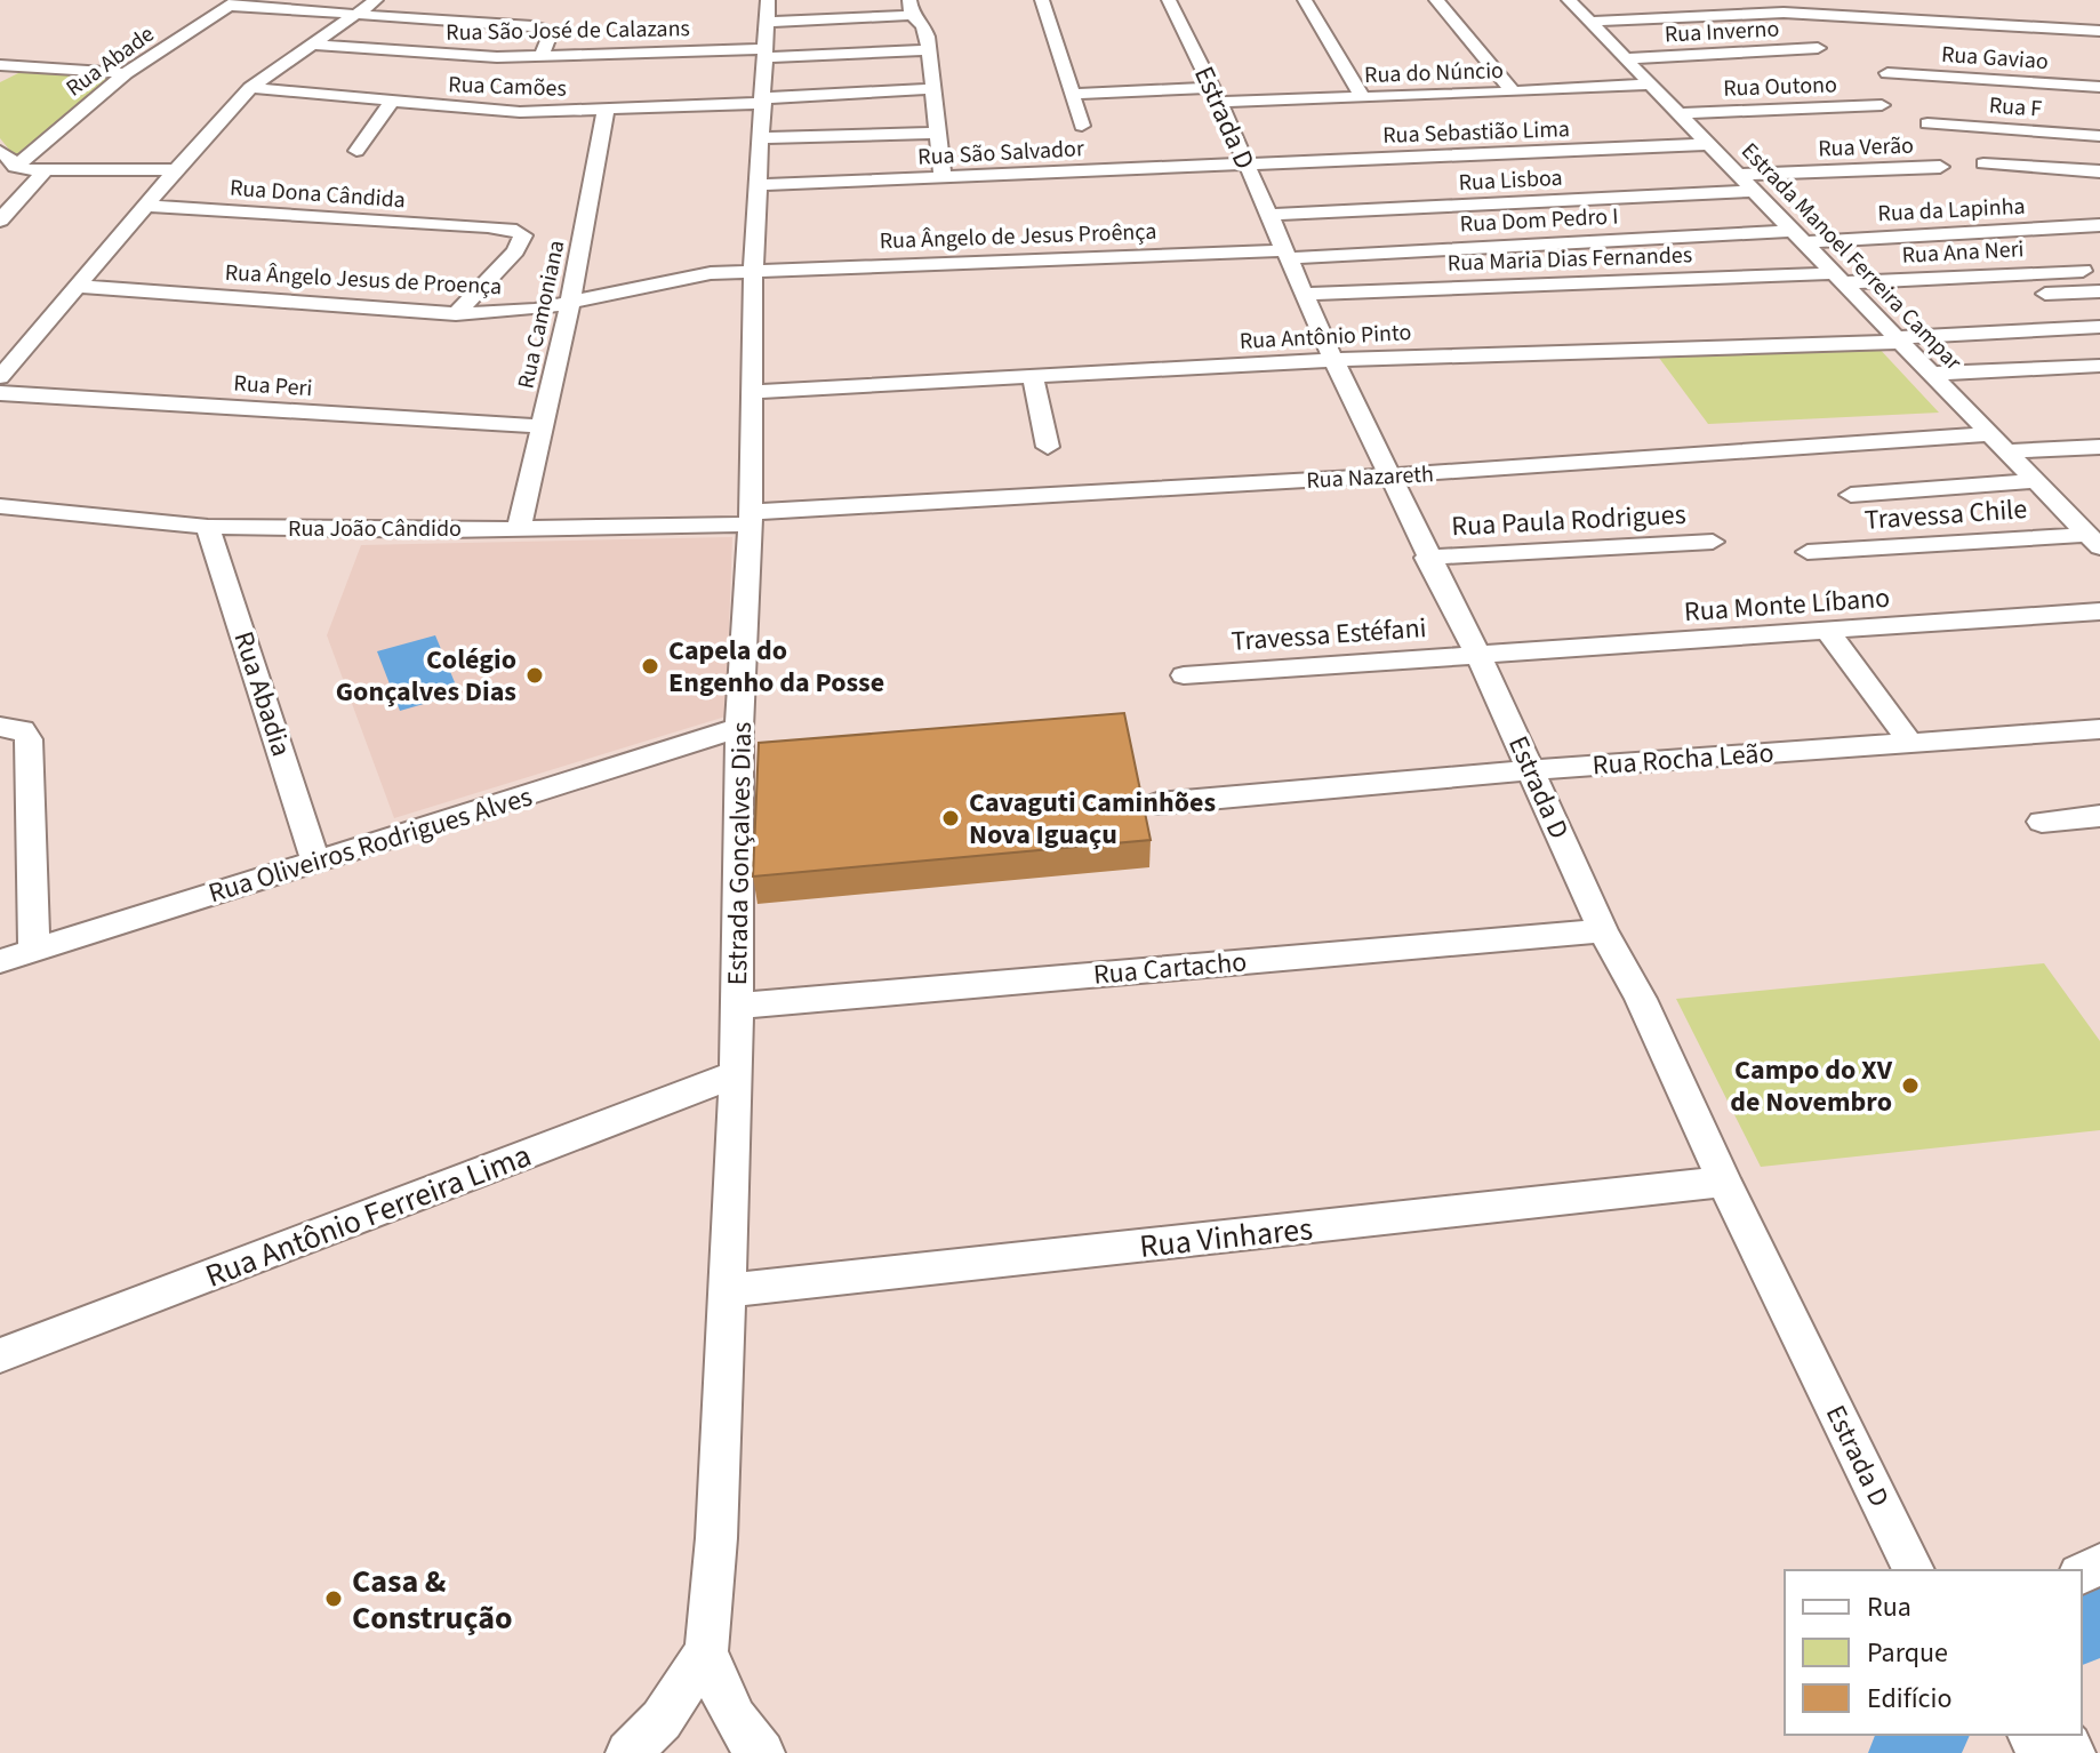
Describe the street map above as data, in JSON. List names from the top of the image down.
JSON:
{
  "streets": {
    "street": [
      "Rua São José de Calazans",
      "Rua Inverno",
      "Rua Gaviao",
      "Rua Abade",
      "Rua do Núncio",
      "Rua Camões",
      "Rua Outono",
      "Rua F",
      "Estrada D",
      "Rua Sebastião Lima",
      "Rua Verão",
      "Rua São Salvador",
      "Rua Lisboa",
      "Rua Dona Cândida",
      "Rua da Lapinha",
      "Rua Dom Pedro I",
      "Rua Ângelo de Jesus Proênça",
      "Rua Ana Neri",
      "Estrada Manoel Ferreira Campar",
      "Rua Maria Dias Fernandes",
      "Rua Ângelo Jesus de Proença",
      "Rua Camoniana",
      "Rua Antônio Pinto",
      "Rua Peri",
      "Rua Nazareth",
      "Travessa Chile",
      "Rua Paula Rodrigues",
      "Rua João Cândido",
      "Rua Monte Líbano",
      "Travessa Estéfani",
      "Rua Abadia",
      "Rua Rocha Leão",
      "Rua Oliveiros Rodrigues Alves",
      "Estrada Gonçalves Dias",
      "Rua Cartacho",
      "Rua Antônio Ferreira Lima",
      "Rua Vinhares"
    ]
  },
  "crossings": [
    ["Rua São José de Calazans", "Estrada Gonçalves Dias"],
    ["Rua Inverno", "Estrada Manoel Ferreira Campar"],
    ["Rua do Núncio", "Estrada D"],
    ["Rua do Núncio", "Estrada Manoel Ferreira Campar"],
    ["Rua Camões", "Rua Camoniana"],
    ["Rua Camões", "Estrada Gonçalves Dias"],
    ["Rua Outono", "Estrada Manoel Ferreira Campar"],
    ["Estrada D", "Rua Sebastião Lima"],
    ["Estrada D", "Rua São Salvador"],
    ["Estrada D", "Rua Lisboa"],
    ["Estrada D", "Rua Dom Pedro I"],
    ["Estrada D", "Rua Ângelo de Jesus Proênça"],
    ["Estrada D", "Rua Maria Dias Fernandes"],
    ["Estrada D", "Rua Antônio Pinto"],
    ["Estrada D", "Rua Nazareth"],
    ["Estrada D", "Rua Paula Rodrigues"],
    ["Estrada D", "Rua Monte Líbano"],
    ["Estrada D", "Travessa Estéfani"],
    ["Estrada D", "Rua Rocha Leão"],
    ["Estrada D", "Rua Cartacho"],
    ["Estrada D", "Rua Vinhares"],
    ["Rua Sebastião Lima", "Rua São Salvador"],
    ["Rua Sebastião Lima", "Estrada Manoel Ferreira Campar"],
    ["Rua Verão", "Estrada Manoel Ferreira Campar"],
    ["Rua São Salvador", "Estrada Gonçalves Dias"],
    ["Rua Lisboa", "Estrada Manoel Ferreira Campar"],
    ["Rua Dona Cândida", "Rua Ângelo Jesus de Proença"],
    ["Rua da Lapinha", "Rua Dom Pedro I"],
    ["Rua da Lapinha", "Estrada Manoel Ferreira Campar"],
    ["Rua Dom Pedro I", "Rua Ângelo de Jesus Proênça"],
    ["Rua Dom Pedro I", "Estrada Manoel Ferreira Campar"],
    ["Rua Ângelo de Jesus Proênça", "Rua Ângelo Jesus de Proença"],
    ["Rua Ângelo de Jesus Proênça", "Estrada Gonçalves Dias"],
    ["Rua Ana Neri", "Estrada Manoel Ferreira Campar"],
    ["Rua Ana Neri", "Rua Maria Dias Fernandes"],
    ["Estrada Manoel Ferreira Campar", "Rua Maria Dias Fernandes"],
    ["Estrada Manoel Ferreira Campar", "Rua Antônio Pinto"],
    ["Estrada Manoel Ferreira Campar", "Rua Nazareth"],
    ["Estrada Manoel Ferreira Campar", "Travessa Chile"],
    ["Rua Ângelo Jesus de Proença", "Rua Camoniana"],
    ["Rua Ângelo Jesus de Proença", "Estrada Gonçalves Dias"],
    ["Rua Camoniana", "Rua Peri"],
    ["Rua Camoniana", "Rua João Cândido"],
    ["Rua Antônio Pinto", "Estrada Gonçalves Dias"],
    ["Rua Nazareth", "Rua João Cândido"],
    ["Rua Nazareth", "Estrada Gonçalves Dias"],
    ["Rua João Cândido", "Rua Abadia"],
    ["Rua João Cândido", "Estrada Gonçalves Dias"],
    ["Rua Monte Líbano", "Travessa Estéfani"],
    ["Rua Abadia", "Rua Oliveiros Rodrigues Alves"],
    ["Rua Oliveiros Rodrigues Alves", "Estrada Gonçalves Dias"],
    ["Estrada Gonçalves Dias", "Rua Cartacho"],
    ["Estrada Gonçalves Dias", "Rua Antônio Ferreira Lima"],
    ["Estrada Gonçalves Dias", "Rua Vinhares"]
  ],
  "places": [
    "Capela do Engenho da Posse",
    "Colégio Gonçalves Dias",
    "Cavaguti Caminhões Nova Iguaçu",
    "Campo do XV de Novembro",
    "Casa & Construção"
  ],
  "legend": ["Rua", "Parque", "Edifício"]
}
